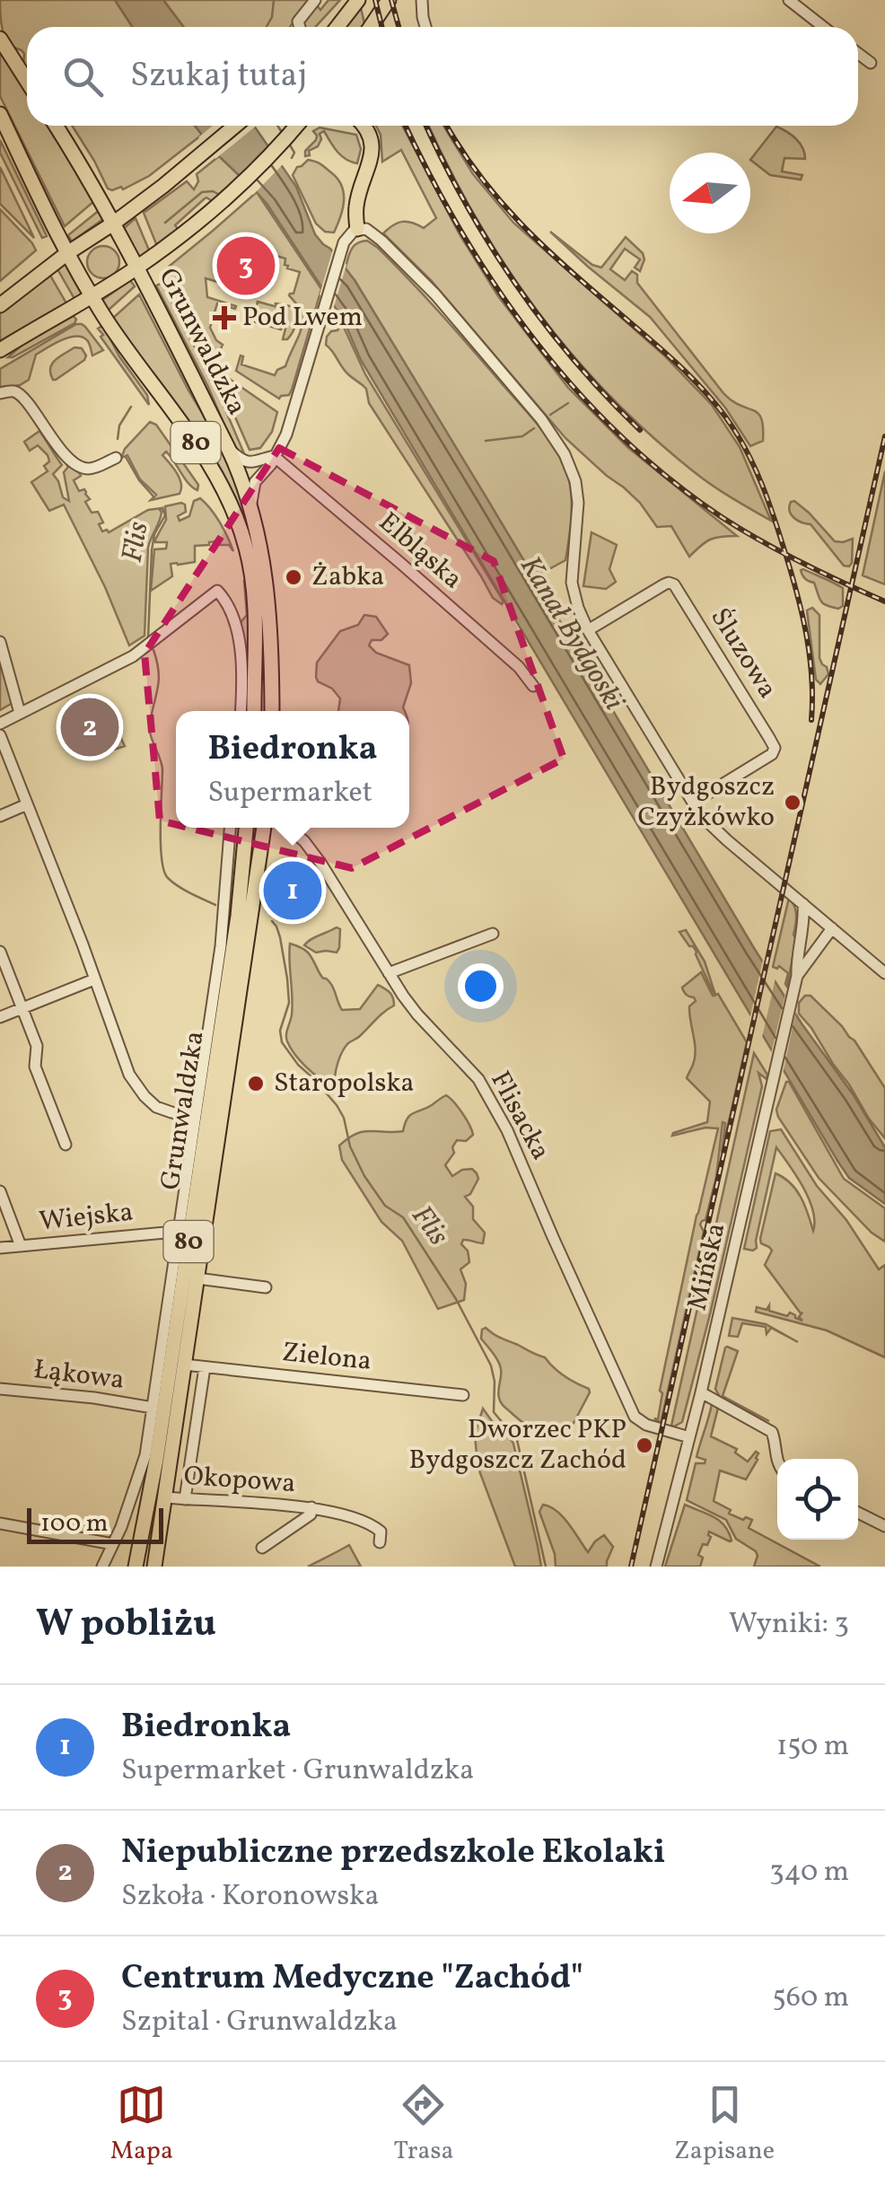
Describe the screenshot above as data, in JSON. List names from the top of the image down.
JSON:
{
  "streets": {
    "main road": ["Grunwaldzka", "80"],
    "street": [
      "Elbląska",
      "Śluzowa",
      "Flisacka",
      "Wiejska",
      "Mińska",
      "Zielona",
      "Łąkowa",
      "Okopowa"
    ]
  },
  "crossings": [
    ["Grunwaldzka", "80"],
    ["Grunwaldzka", "Elbląska"],
    ["Grunwaldzka", "Zielona"],
    ["Grunwaldzka", "Okopowa"],
    ["Flisacka", "Mińska"]
  ],
  "water": ["Flis", "Kanał Bydgoski"],
  "places": {
    "health": ["Pod Lwem"],
    "other": [
      "Żabka",
      "Bydgoszcz Czyżkówko",
      "Staropolska",
      "Dworzec PKP Bydgoszcz Zachód"
    ]
  },
  "scale_bar": "100 m",
  "north": "left",
  "page": {
    "search": "Szukaj tutaj",
    "pins": ["3", "2", "1"],
    "popup": ["Biedronka", "Supermarket"],
    "scale": "100 m",
    "heading": ["W pobliżu", "Wyniki: 3"],
    "list": [
      {
        "mark": "1",
        "name": "Biedronka",
        "note": "Supermarket · Grunwaldzka",
        "value": "150 m"
      },
      {
        "mark": "2",
        "name": "Niepubliczne przedszkole Ekolaki",
        "note": "Szkoła · Koronowska",
        "value": "340 m"
      },
      {
        "mark": "3",
        "name": "Centrum Medyczne \"Zachód\"",
        "note": "Szpital · Grunwaldzka",
        "value": "560 m"
      }
    ],
    "nav": ["Mapa", "Trasa", "Zapisane"]
  }
}
